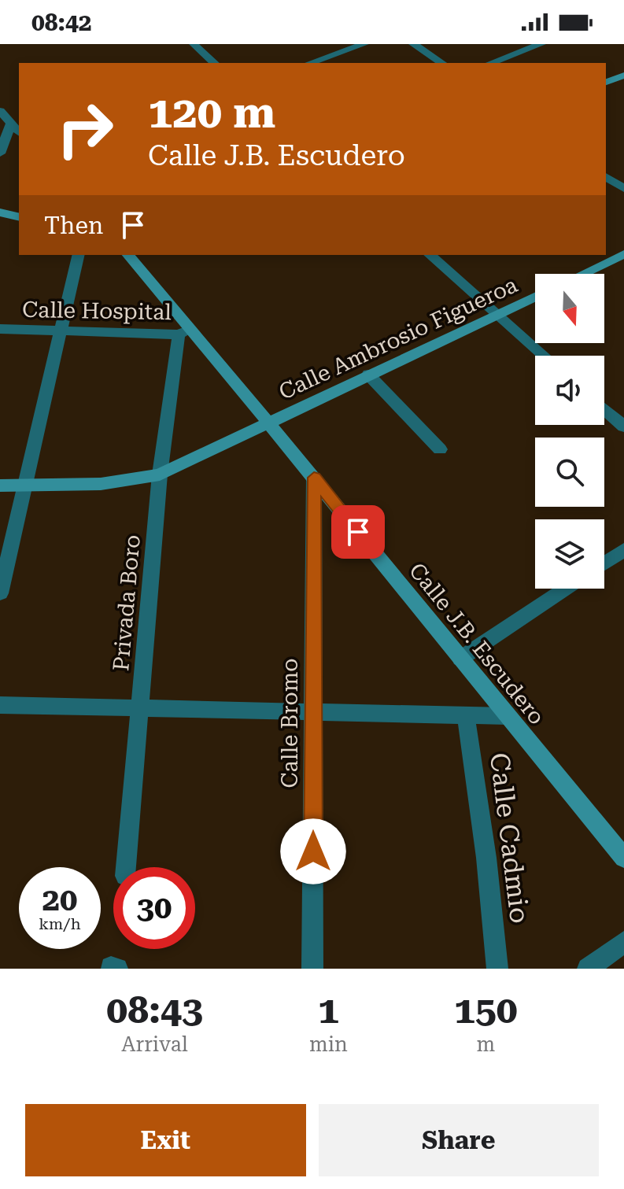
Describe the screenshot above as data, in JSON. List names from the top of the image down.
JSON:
{
  "streets": {
    "street": [
      "Calle Hospital",
      "Calle Ambrosio Figueroa",
      "Privada Boro",
      "Calle J.B. Escudero",
      "Calle Bromo",
      "Calle Cadmio"
    ]
  },
  "crossings": [
    ["Calle Hospital", "Privada Boro"],
    ["Calle Hospital", "Calle J.B. Escudero"],
    ["Calle Ambrosio Figueroa", "Privada Boro"],
    ["Calle Ambrosio Figueroa", "Calle J.B. Escudero"],
    ["Privada Boro", "Calle J.B. Escudero"],
    ["Calle J.B. Escudero", "Calle Bromo"]
  ],
  "north": "bottom",
  "page": {
    "status": "08:42",
    "turn": ["120 m", "Calle J.B. Escudero"],
    "then": "Then",
    "speed": "20 km/h",
    "limit": "30",
    "eta": [
      "08:43",
      "Arrival",
      "1",
      "min",
      "150",
      "m"
    ],
    "buttons": ["Exit", "Share"]
  }
}
